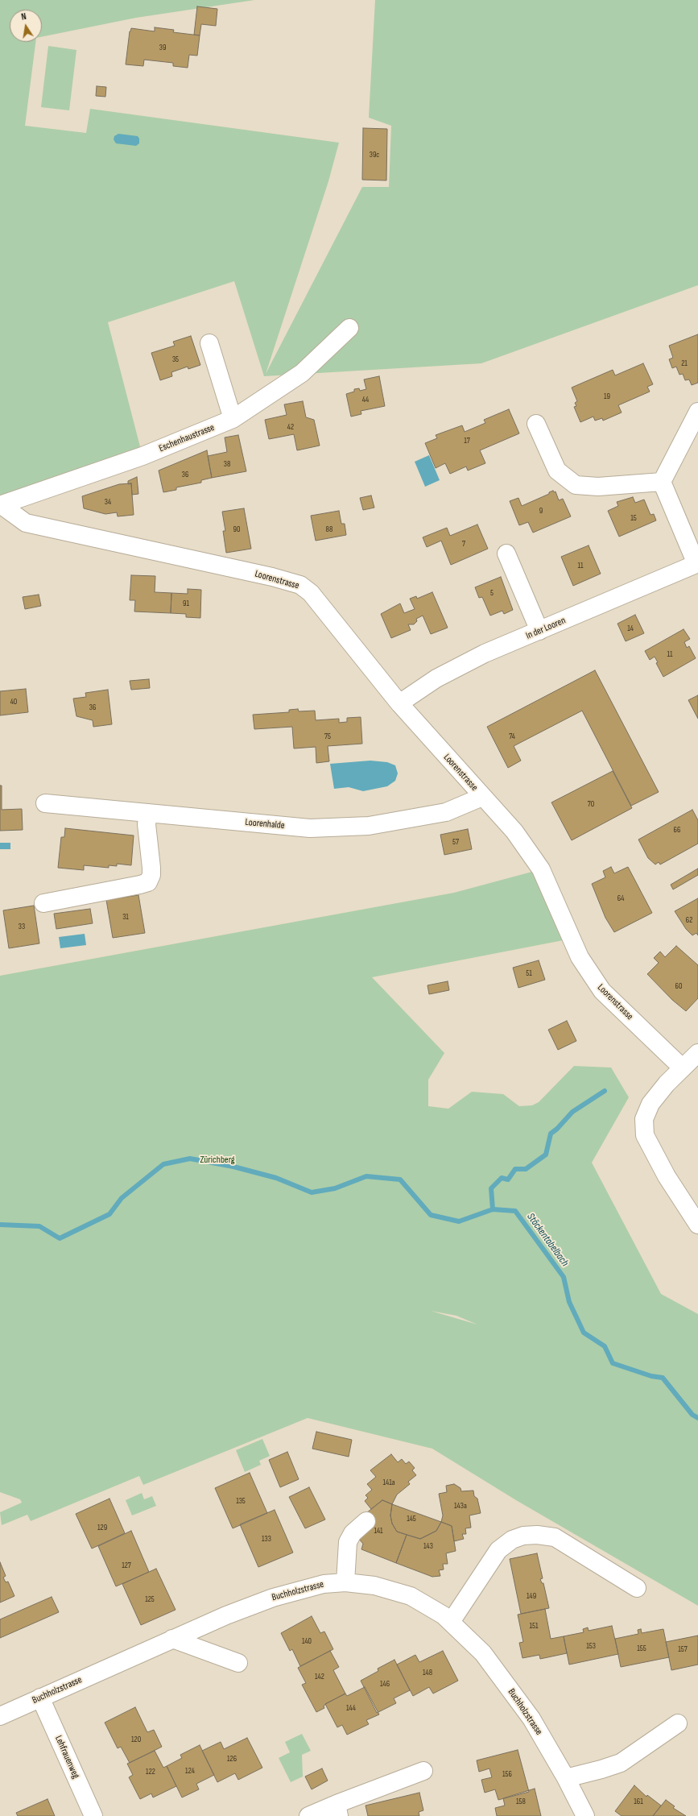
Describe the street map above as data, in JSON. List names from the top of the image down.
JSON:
{
  "streets": {
    "street": [
      "Eschenhaustrasse",
      "Loorenstrasse",
      "In der Looren",
      "Loorenhalde",
      "Buchholzstrasse",
      "Lehfrauenweg"
    ]
  },
  "crossings": [
    ["Eschenhaustrasse", "Loorenstrasse"],
    ["Loorenstrasse", "In der Looren"],
    ["Loorenstrasse", "Loorenhalde"],
    ["Buchholzstrasse", "Lehfrauenweg"]
  ],
  "water": ["Stöckentobelbach"],
  "parks": ["Zürichberg"],
  "house_numbers": [
    "39",
    "39c",
    "35",
    "21",
    "19",
    "44",
    "42",
    "17",
    "38",
    "36",
    "34",
    "9",
    "15",
    "90",
    "88",
    "7",
    "11",
    "5",
    "91",
    "14",
    "11",
    "40",
    "36",
    "75",
    "74",
    "70",
    "66",
    "57",
    "64",
    "31",
    "62",
    "33",
    "51",
    "60",
    "141a",
    "135",
    "143a",
    "145",
    "129",
    "141",
    "133",
    "143",
    "127",
    "149",
    "125",
    "151",
    "140",
    "153",
    "155",
    "157",
    "148",
    "142",
    "146",
    "144",
    "120",
    "126",
    "124",
    "122",
    "156",
    "158",
    "161"
  ],
  "north": "top"
}
